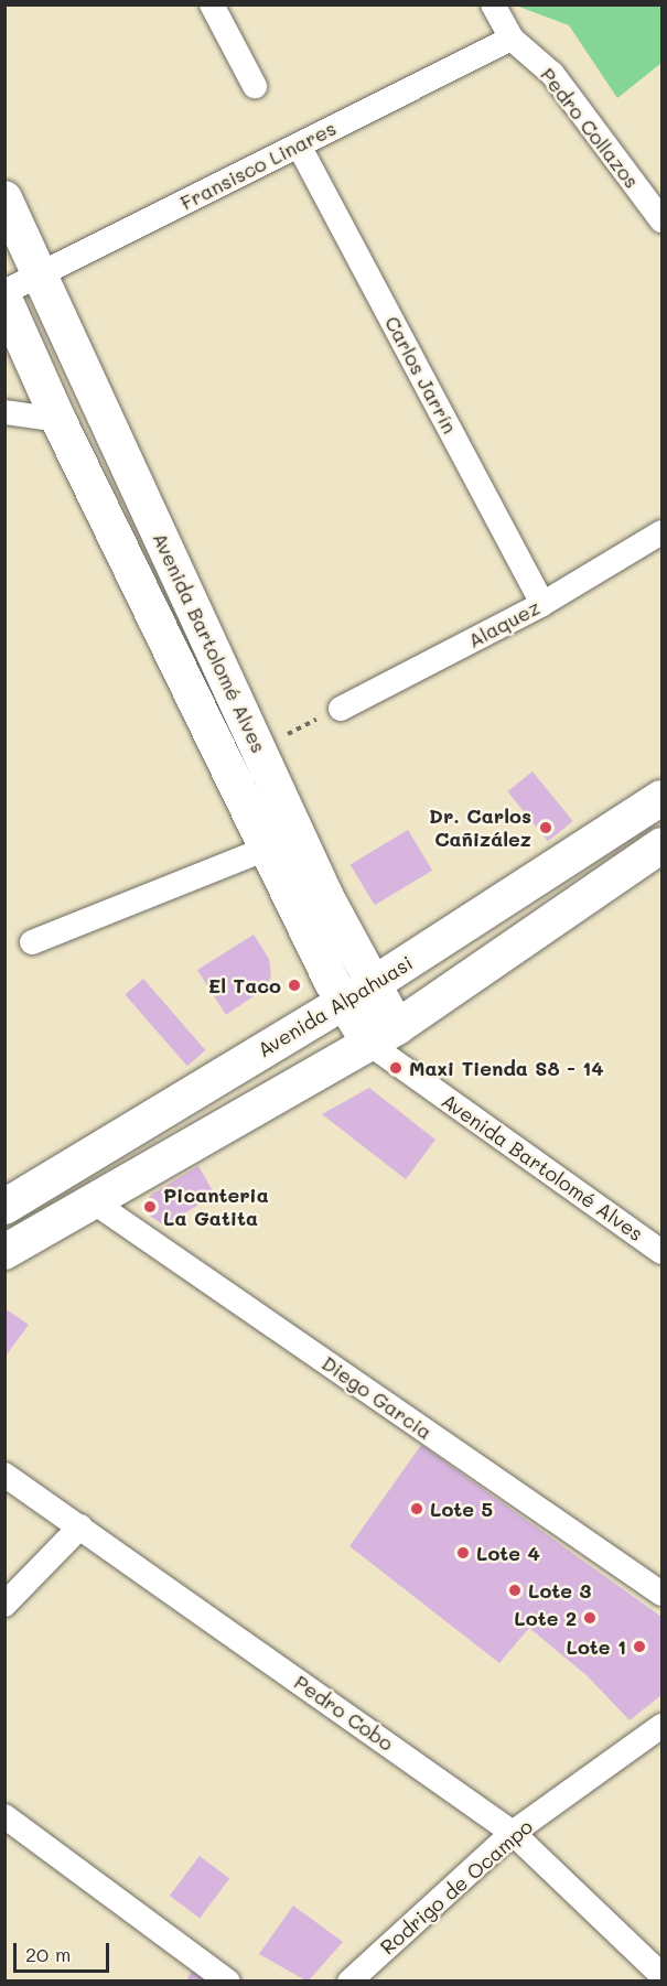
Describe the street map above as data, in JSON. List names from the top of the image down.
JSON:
{
  "streets": {
    "main road": ["Avenida Bartolomé Alves", "Avenida Alpahuasi"],
    "street": [
      "Pedro Collazos",
      "Fransisco Linares",
      "Carlos Jarrín",
      "Alaquez",
      "Diego Garcia",
      "Pedro Cobo",
      "Rodrigo de Ocampo"
    ]
  },
  "crossings": [
    ["Pedro Collazos", "Fransisco Linares"],
    ["Fransisco Linares", "Carlos Jarrín"],
    ["Fransisco Linares", "Avenida Bartolomé Alves"],
    ["Carlos Jarrín", "Alaquez"],
    ["Avenida Bartolomé Alves", "Avenida Alpahuasi"],
    ["Pedro Cobo", "Rodrigo de Ocampo"]
  ],
  "places": [
    "Dr. Carlos Cañizález",
    "El Taco",
    "Maxi Tienda S8 - 14",
    "Picanteria La Gatita",
    "Lote 5",
    "Lote 4",
    "Lote 3",
    "Lote 2",
    "Lote 1"
  ],
  "scale_bar": "20 m"
}
